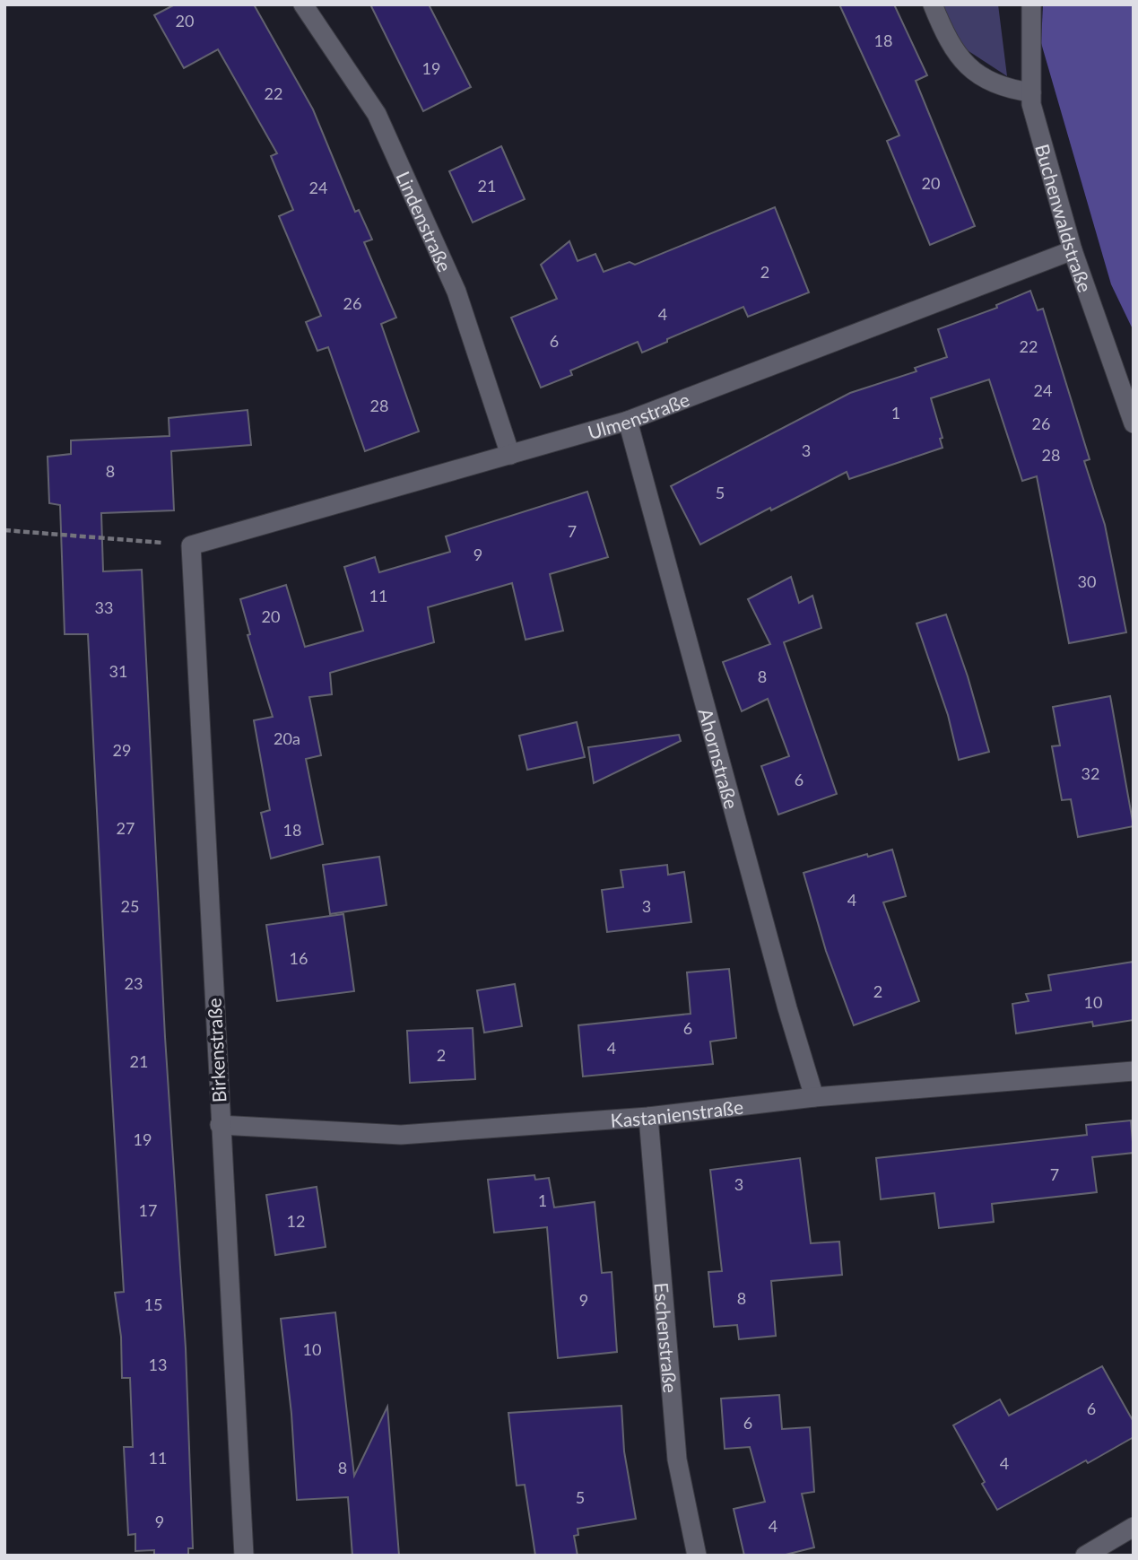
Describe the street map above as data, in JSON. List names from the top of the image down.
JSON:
{
  "streets": {
    "street": [
      "Buchenwaldstraße",
      "Lindenstraße",
      "Ulmenstraße",
      "Ahornstraße",
      "Birkenstraße",
      "Kastanienstraße",
      "Eschenstraße"
    ]
  },
  "crossings": [
    ["Buchenwaldstraße", "Ulmenstraße"],
    ["Lindenstraße", "Ulmenstraße"],
    ["Ulmenstraße", "Ahornstraße"],
    ["Ulmenstraße", "Birkenstraße"],
    ["Ahornstraße", "Kastanienstraße"],
    ["Birkenstraße", "Kastanienstraße"],
    ["Kastanienstraße", "Eschenstraße"]
  ],
  "house_numbers": [
    "20",
    "18",
    "19",
    "22",
    "20",
    "21",
    "24",
    "2",
    "26",
    "4",
    "6",
    "22",
    "24",
    "28",
    "1",
    "26",
    "3",
    "28",
    "8",
    "5",
    "7",
    "9",
    "30",
    "11",
    "33",
    "20",
    "31",
    "8",
    "20a",
    "29",
    "32",
    "6",
    "27",
    "18",
    "4",
    "25",
    "3",
    "16",
    "23",
    "2",
    "10",
    "6",
    "4",
    "2",
    "21",
    "19",
    "7",
    "3",
    "1",
    "17",
    "12",
    "8",
    "9",
    "15",
    "10",
    "13",
    "6",
    "6",
    "11",
    "4",
    "8",
    "5",
    "9",
    "4"
  ]
}
